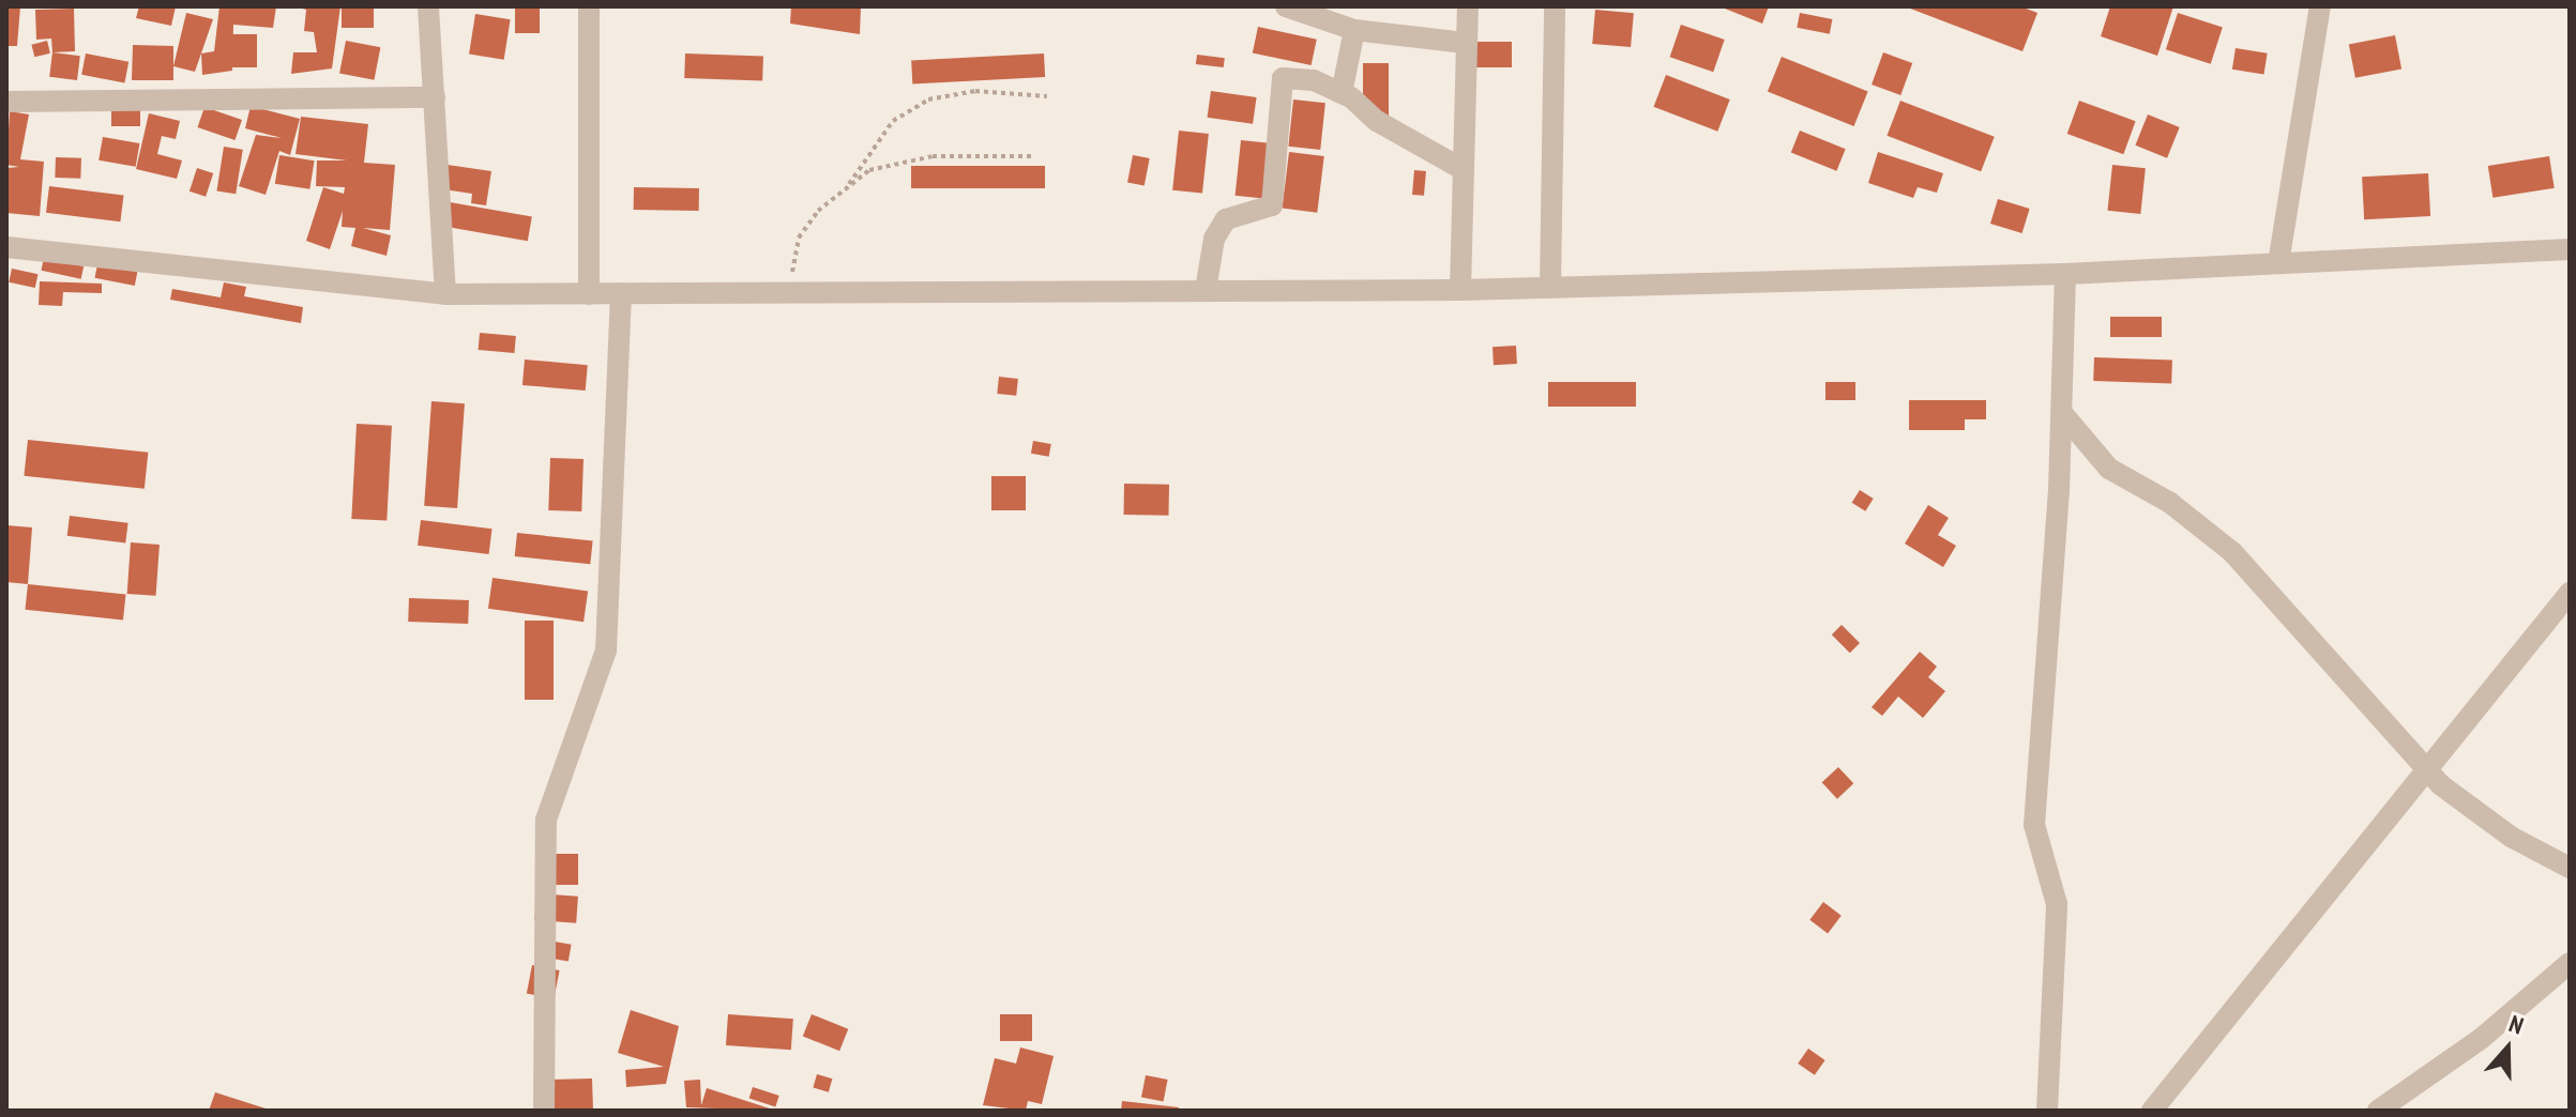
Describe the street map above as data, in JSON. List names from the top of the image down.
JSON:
{
  "north": "top"
}
